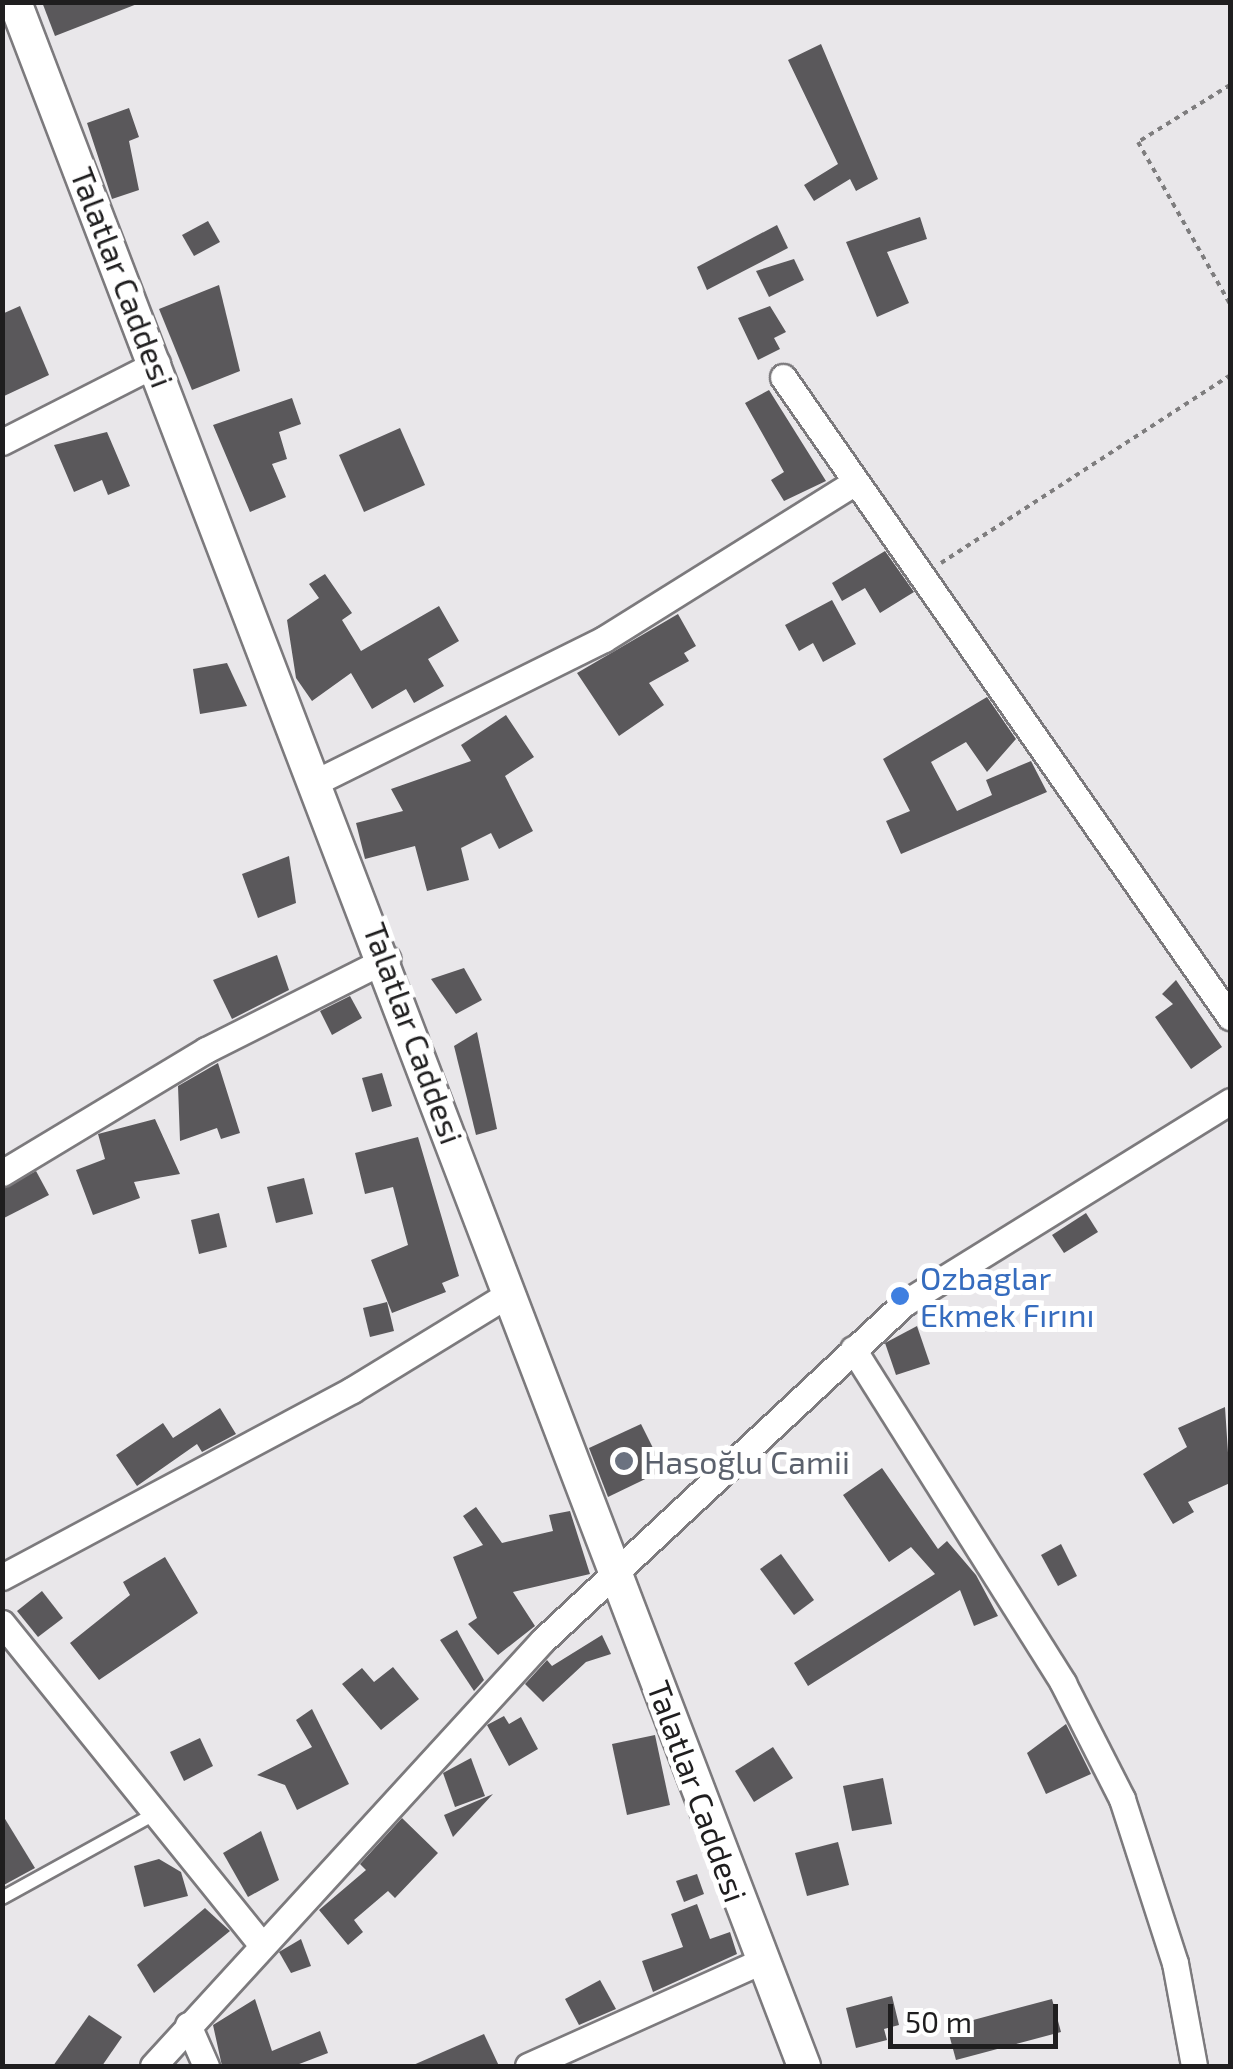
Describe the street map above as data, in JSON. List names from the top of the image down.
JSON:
{
  "streets": {
    "street": ["Talatlar Caddesi"]
  },
  "places": ["Ozbaglar Ekmek Fırını", "Hasoğlu Camii"],
  "scale_bar": "50 m"
}
